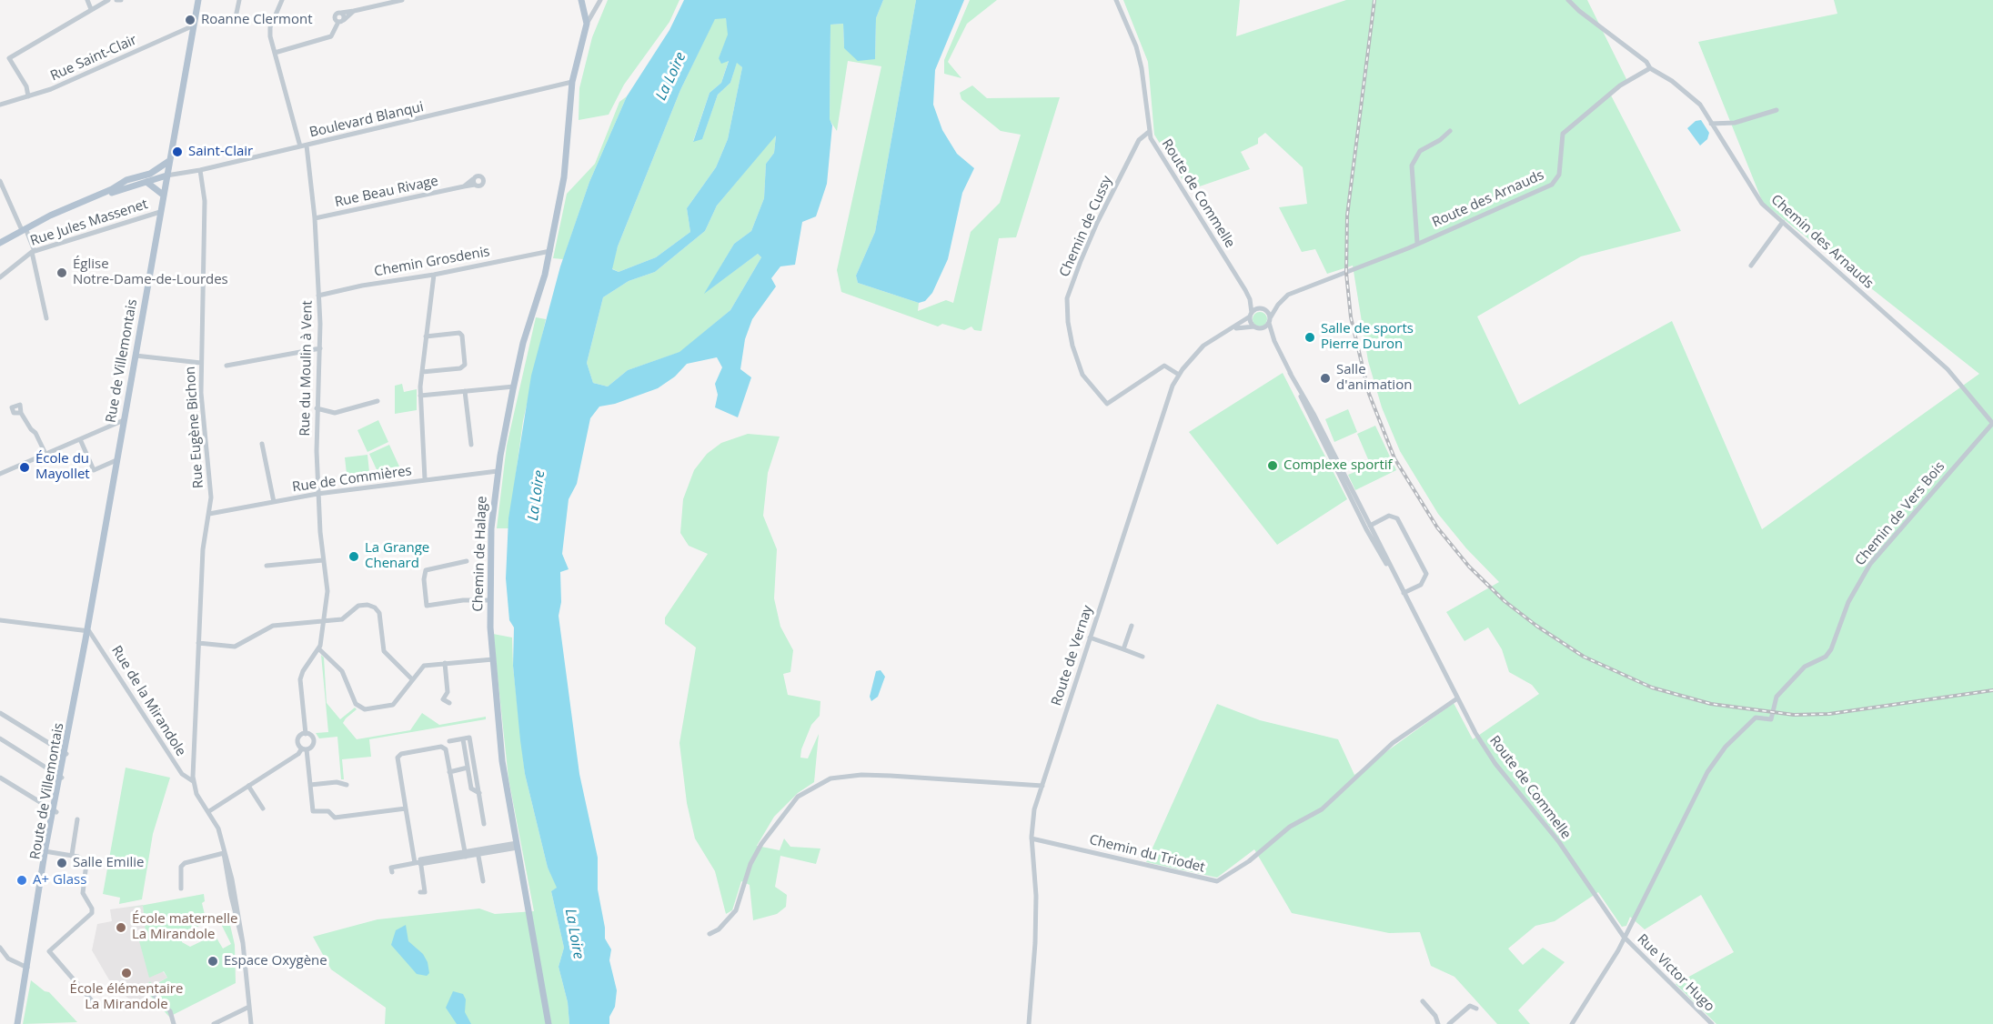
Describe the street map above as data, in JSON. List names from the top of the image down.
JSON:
{
  "streets": {
    "main road": ["Rue de Villemontais", "Chemin de Halage", "Route de Villemontais"],
    "street": [
      "Rue Saint-Clair",
      "Boulevard Blanqui",
      "Rue Beau Rivage",
      "Route de Commelle",
      "Route des Arnauds",
      "Rue Jules Massenet",
      "Chemin de Cussy",
      "Chemin des Arnauds",
      "Chemin Grosdenis",
      "Rue du Moulin à Vent",
      "Rue Eugène Bichon",
      "Rue de Commières",
      "Chemin de Vers Bois",
      "Route de Vernay",
      "Rue de la Mirandole",
      "Chemin du Triodet",
      "Rue Victor Hugo"
    ]
  },
  "crossings": [
    ["Rue Saint-Clair", "Rue de Villemontais"],
    ["Boulevard Blanqui", "Rue de Villemontais"],
    ["Boulevard Blanqui", "Rue du Moulin à Vent"],
    ["Boulevard Blanqui", "Rue Eugène Bichon"],
    ["Boulevard Blanqui", "Chemin de Halage"],
    ["Rue Beau Rivage", "Rue du Moulin à Vent"],
    ["Route de Commelle", "Route des Arnauds"],
    ["Route de Commelle", "Chemin de Cussy"],
    ["Route de Commelle", "Chemin de Vers Bois"],
    ["Route de Commelle", "Route de Vernay"],
    ["Route de Commelle", "Chemin du Triodet"],
    ["Route de Commelle", "Rue Victor Hugo"],
    ["Route des Arnauds", "Chemin des Arnauds"],
    ["Route des Arnauds", "Route de Vernay"],
    ["Rue Jules Massenet", "Rue de Villemontais"],
    ["Chemin de Cussy", "Route de Vernay"],
    ["Chemin des Arnauds", "Chemin de Vers Bois"],
    ["Chemin Grosdenis", "Rue du Moulin à Vent"],
    ["Chemin Grosdenis", "Chemin de Halage"],
    ["Rue de Villemontais", "Rue de la Mirandole"],
    ["Rue de Villemontais", "Route de Villemontais"],
    ["Rue du Moulin à Vent", "Rue de Commières"],
    ["Rue Eugène Bichon", "Rue de Commières"],
    ["Rue Eugène Bichon", "Rue de la Mirandole"],
    ["Rue de Commières", "Chemin de Halage"],
    ["Chemin de Vers Bois", "Rue Victor Hugo"],
    ["Route de Vernay", "Chemin du Triodet"],
    ["Rue de la Mirandole", "Route de Villemontais"]
  ],
  "water": ["La Loire"],
  "places": [
    "Roanne Clermont",
    "Saint-Clair",
    "Église Notre-Dame-de-Lourdes",
    "Salle de sports Pierre Duron",
    "Salle d'animation",
    "Complexe sportif",
    "École du Mayollet",
    "La Grange Chenard",
    "Salle Emilie",
    "A+ Glass",
    "École maternelle La Mirandole",
    "Espace Oxygène",
    "École élémentaire La Mirandole"
  ]
}
